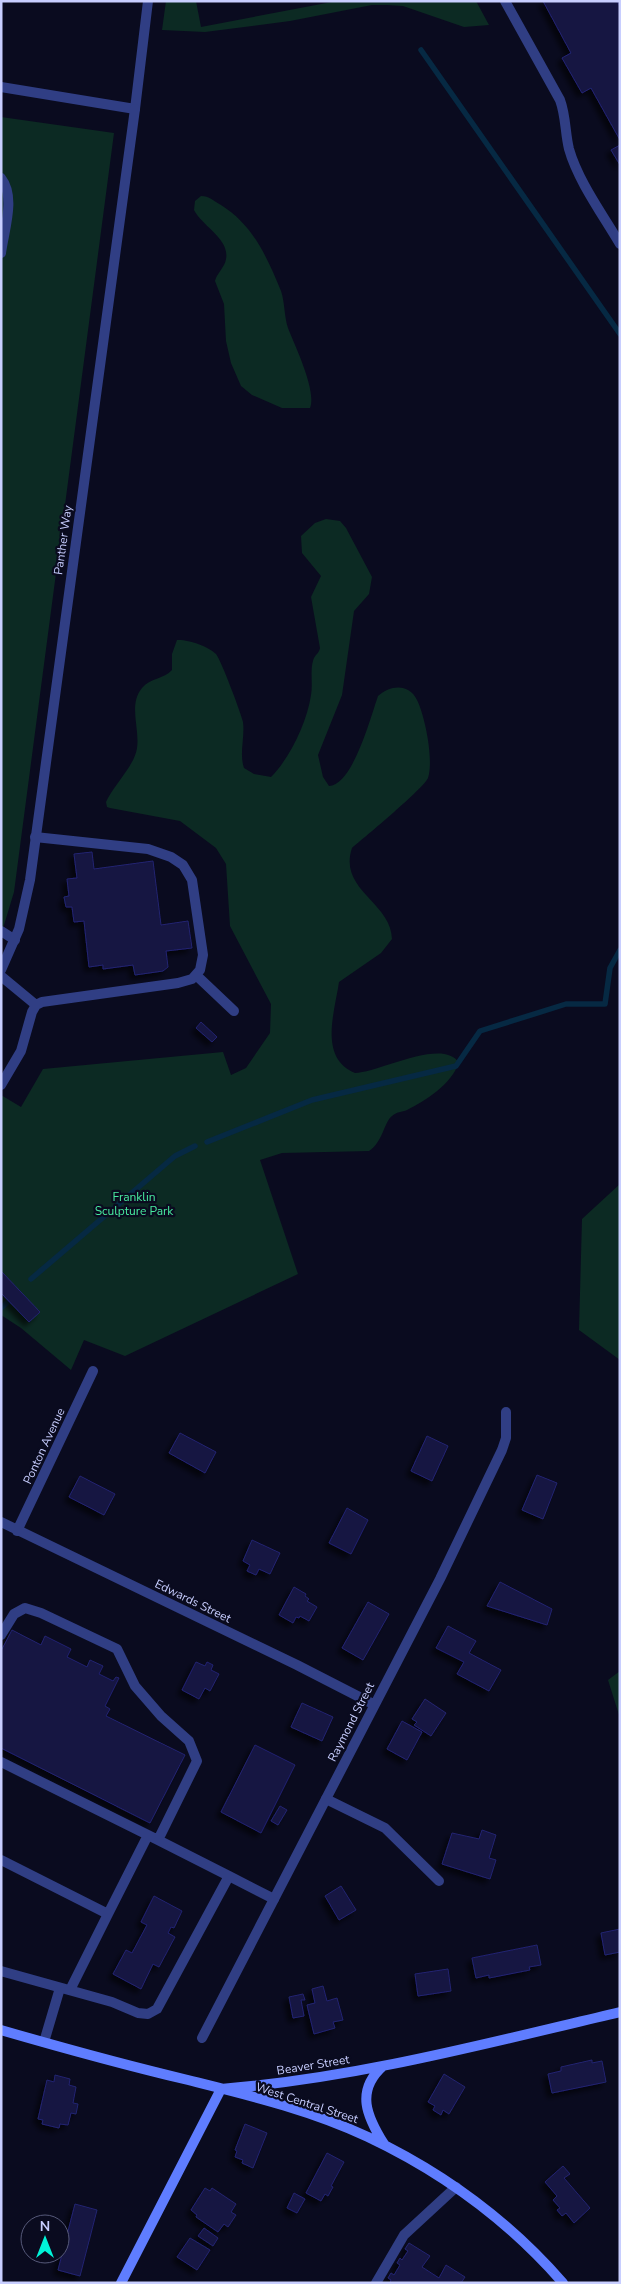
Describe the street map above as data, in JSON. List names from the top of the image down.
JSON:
{
  "streets": {
    "main road": ["Beaver Street", "West Central Street"],
    "street": [
      "Panther Way",
      "Ponton Avenue",
      "Edwards Street",
      "Raymond Street"
    ]
  },
  "crossings": [
    ["Ponton Avenue", "Edwards Street"],
    ["Edwards Street", "Raymond Street"],
    ["Beaver Street", "West Central Street"]
  ],
  "parks": ["Franklin Sculpture Park"],
  "north": "top"
}
